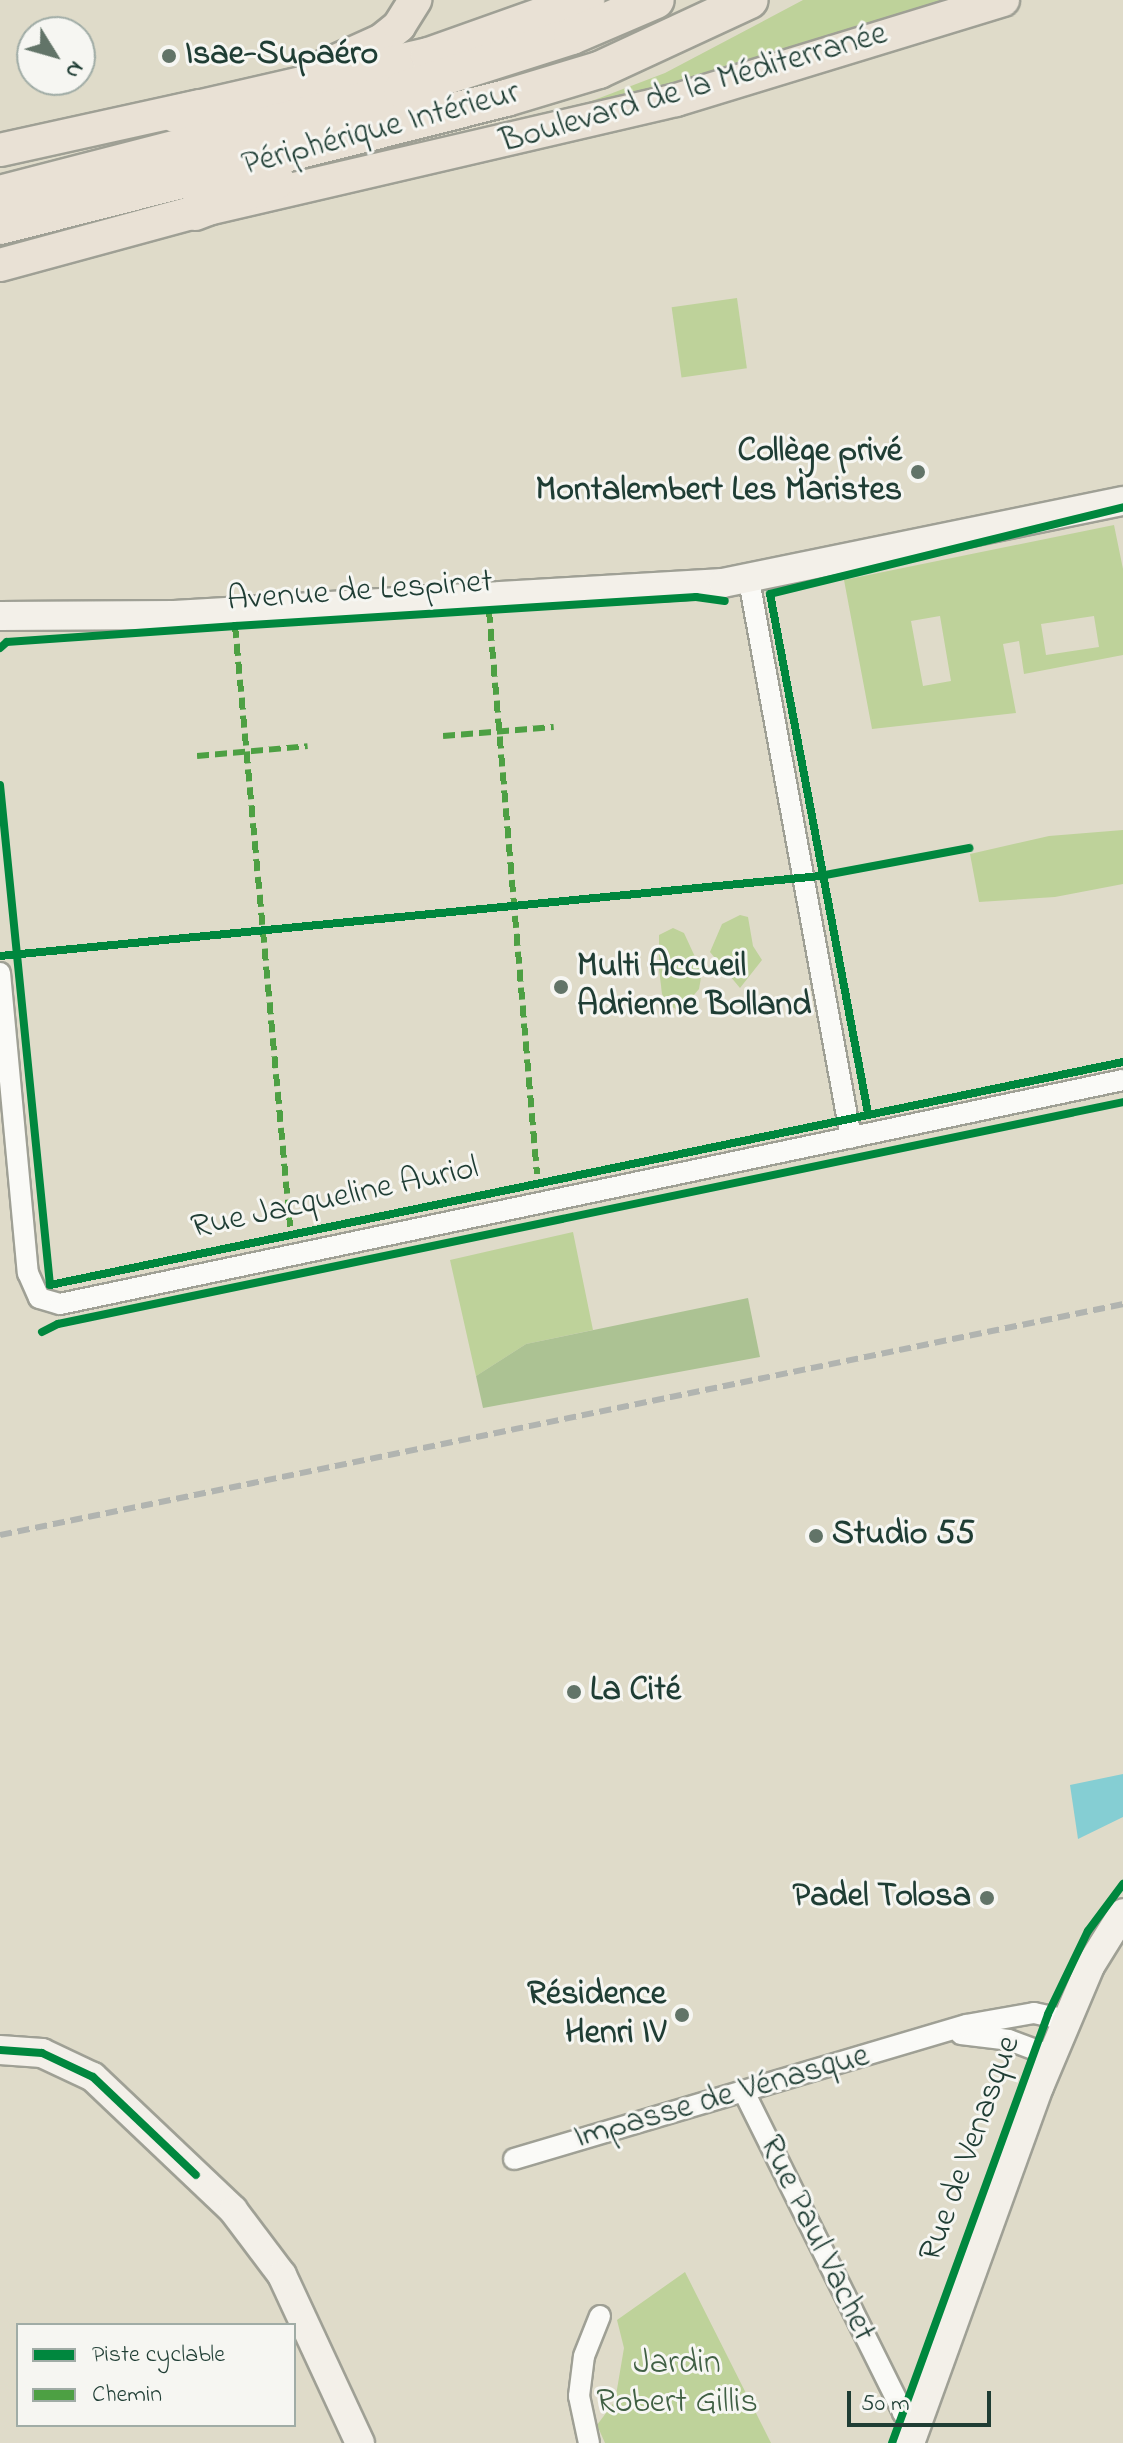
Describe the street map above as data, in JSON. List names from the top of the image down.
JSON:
{
  "streets": {
    "highway": ["Périphérique Intérieur"],
    "main road": ["Boulevard de la Méditerranée"],
    "street": [
      "Avenue de Lespinet",
      "Rue Jacqueline Auriol",
      "Impasse de Vénasque",
      "Rue de Venasque",
      "Rue Paul Vachet"
    ]
  },
  "crossings": [
    ["Impasse de Vénasque", "Rue de Venasque"],
    ["Impasse de Vénasque", "Rue Paul Vachet"],
    ["Rue de Venasque", "Rue Paul Vachet"]
  ],
  "parks": ["Jardin Robert Gillis"],
  "places": [
    "Isae-Supaéro",
    "Collège privé Montalembert Les Maristes",
    "Multi Accueil Adrienne Bolland",
    "Studio 55",
    "La Cité",
    "Padel Tolosa",
    "Résidence Henri IV"
  ],
  "legend": ["Piste cyclable", "Chemin"],
  "scale_bar": "50 m",
  "north": "bottom right"
}
